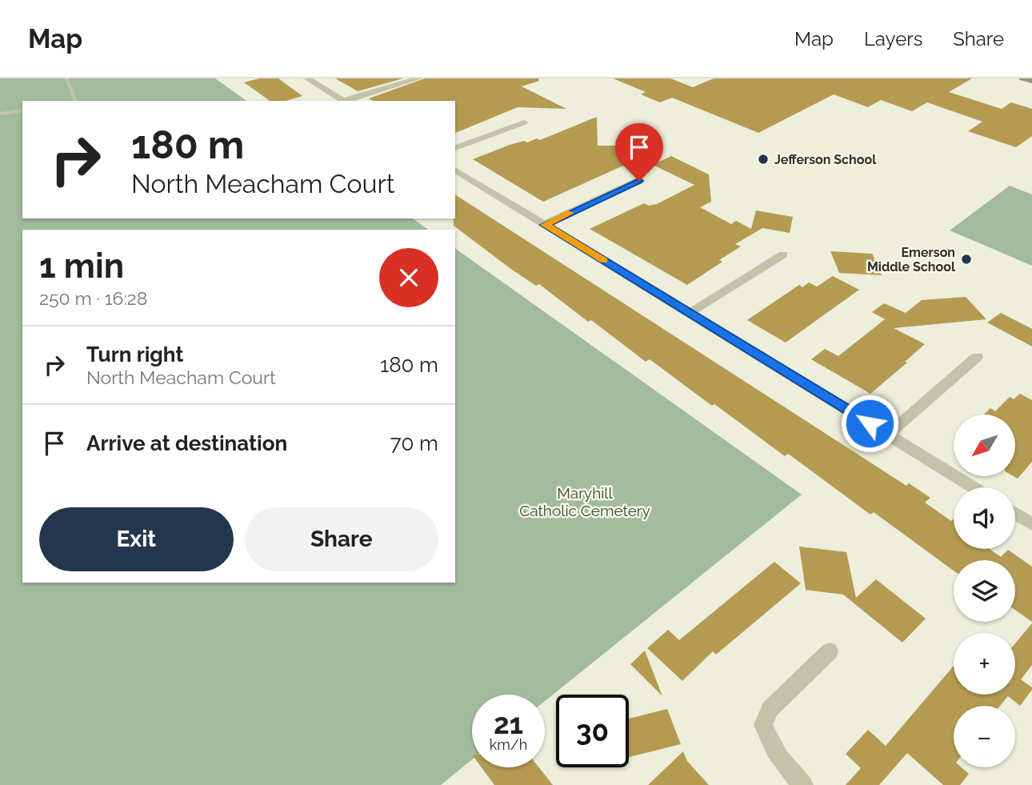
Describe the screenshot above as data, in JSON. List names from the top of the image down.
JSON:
{
  "parks": ["Maryhill Catholic Cemetery"],
  "places": ["Jefferson School", "Emerson Middle School"],
  "north": "bottom left",
  "page": {
    "header": "Map",
    "nav": ["Map", "Layers", "Share"],
    "turn": ["180 m", "North Meacham Court"],
    "heading": ["1 min", "250 m · 16:28"],
    "list": [
      {
        "name": "Turn right",
        "note": "North Meacham Court",
        "value": "180 m"
      },
      {
        "name": "Arrive at destination",
        "value": "70 m"
      }
    ],
    "map_buttons": ["+", "−"],
    "buttons": ["Exit", "Share"],
    "speed": "21 km/h",
    "limit": "30"
  }
}
